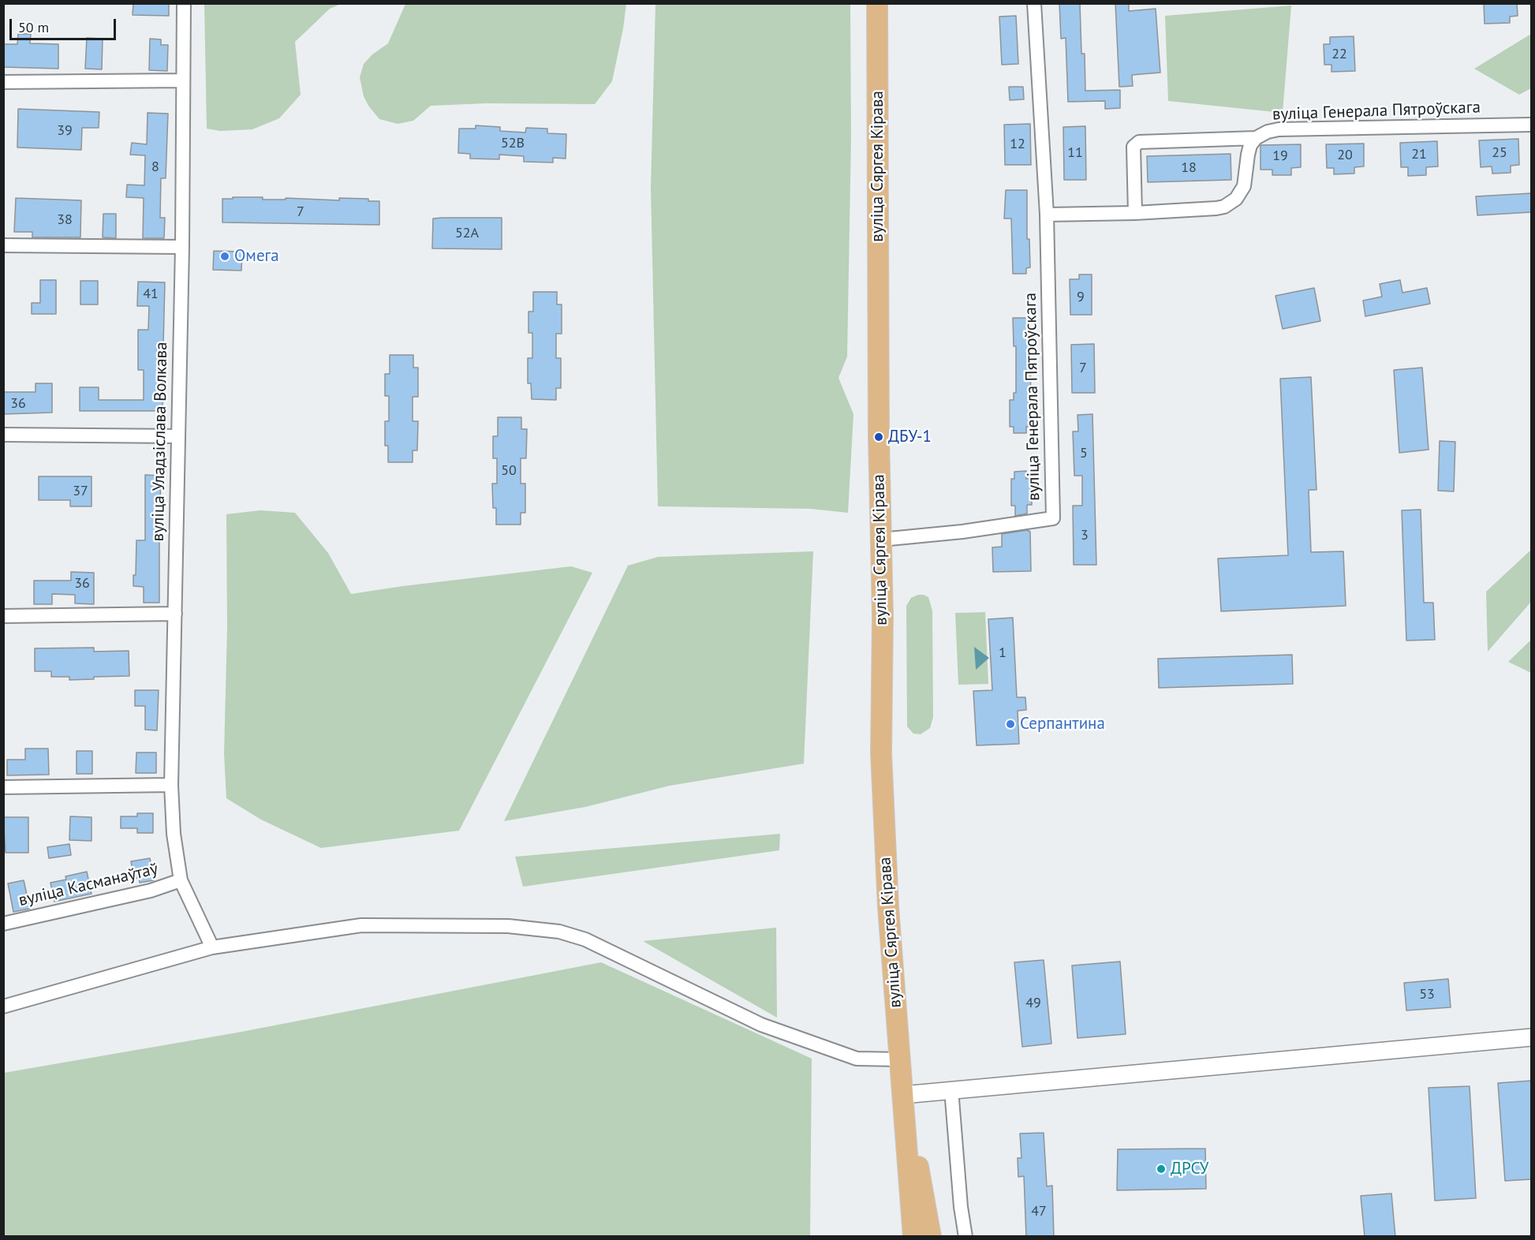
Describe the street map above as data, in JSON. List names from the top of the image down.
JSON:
{
  "streets": {
    "main road": ["вуліца Сяргея Кірава"],
    "street": ["вуліца Генерала Пятроўскага", "вуліца Уладзіслава Волкава", "вуліца Касманаўтаў"]
  },
  "crossings": [
    ["вуліца Генерала Пятроўскага", "вуліца Сяргея Кірава"],
    ["вуліца Уладзіслава Волкава", "вуліца Касманаўтаў"]
  ],
  "places": [
    "Омега",
    "ДБУ-1",
    "Серпантина",
    "ДРСУ"
  ],
  "house_numbers": [
    "22",
    "39",
    "52В",
    "12",
    "11",
    "25",
    "21",
    "20",
    "19",
    "8",
    "18",
    "7",
    "38",
    "52А",
    "41",
    "9",
    "7",
    "36",
    "5",
    "50",
    "37",
    "3",
    "36",
    "1",
    "53",
    "49",
    "47"
  ],
  "scale_bar": "50 m"
}
